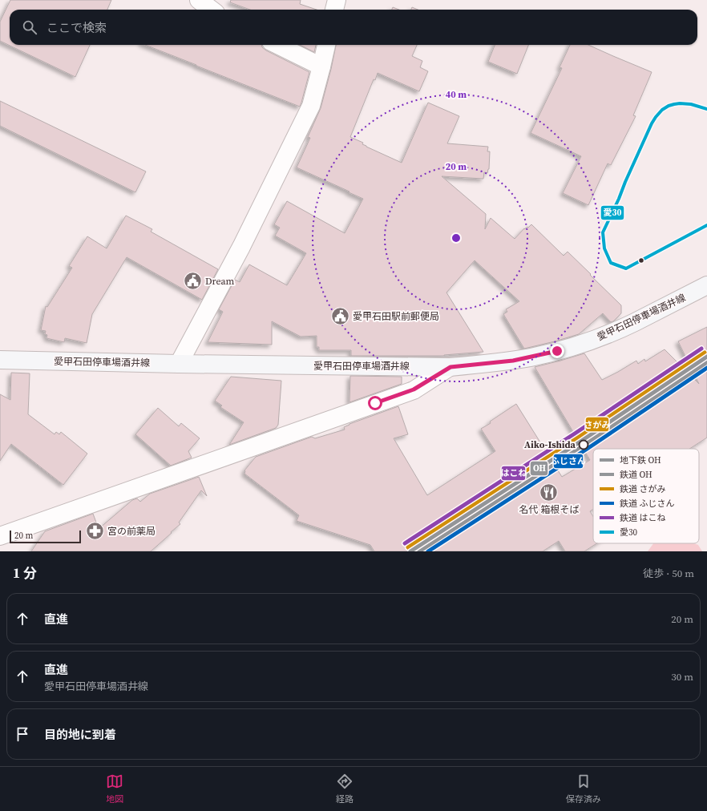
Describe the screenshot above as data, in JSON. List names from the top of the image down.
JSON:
{
  "streets": {
    "main road": ["愛甲石田停車場酒井線"]
  },
  "places": {
    "public building": ["Dream", "愛甲石田駅前郵便局"],
    "other": ["Aiko-Ishida"],
    "restaurant": ["名代 箱根そば"],
    "pharmacy": ["宮の前薬局"]
  },
  "lines": [
    "transit line 愛30",
    "rail line はこね",
    "rail line さがみ",
    "metro line OH",
    "rail line OH",
    "rail line ふじさん"
  ],
  "legend": [
    "地下鉄 OH",
    "鉄道 OH",
    "鉄道 さがみ",
    "鉄道 ふじさん",
    "鉄道 はこね",
    "愛30"
  ],
  "scale_bar": "20 m",
  "page": {
    "search": "ここで検索",
    "scale": "20 m",
    "heading": ["1 分", "徒歩 · 50 m"],
    "list": [
      ["直進", "20 m"],
      ["直進", "愛甲石田停車場酒井線", "30 m"],
      "目的地に到着"
    ],
    "nav": ["地図", "経路", "保存済み"]
  },
  "rings": ["40 m", "20 m"]
}
